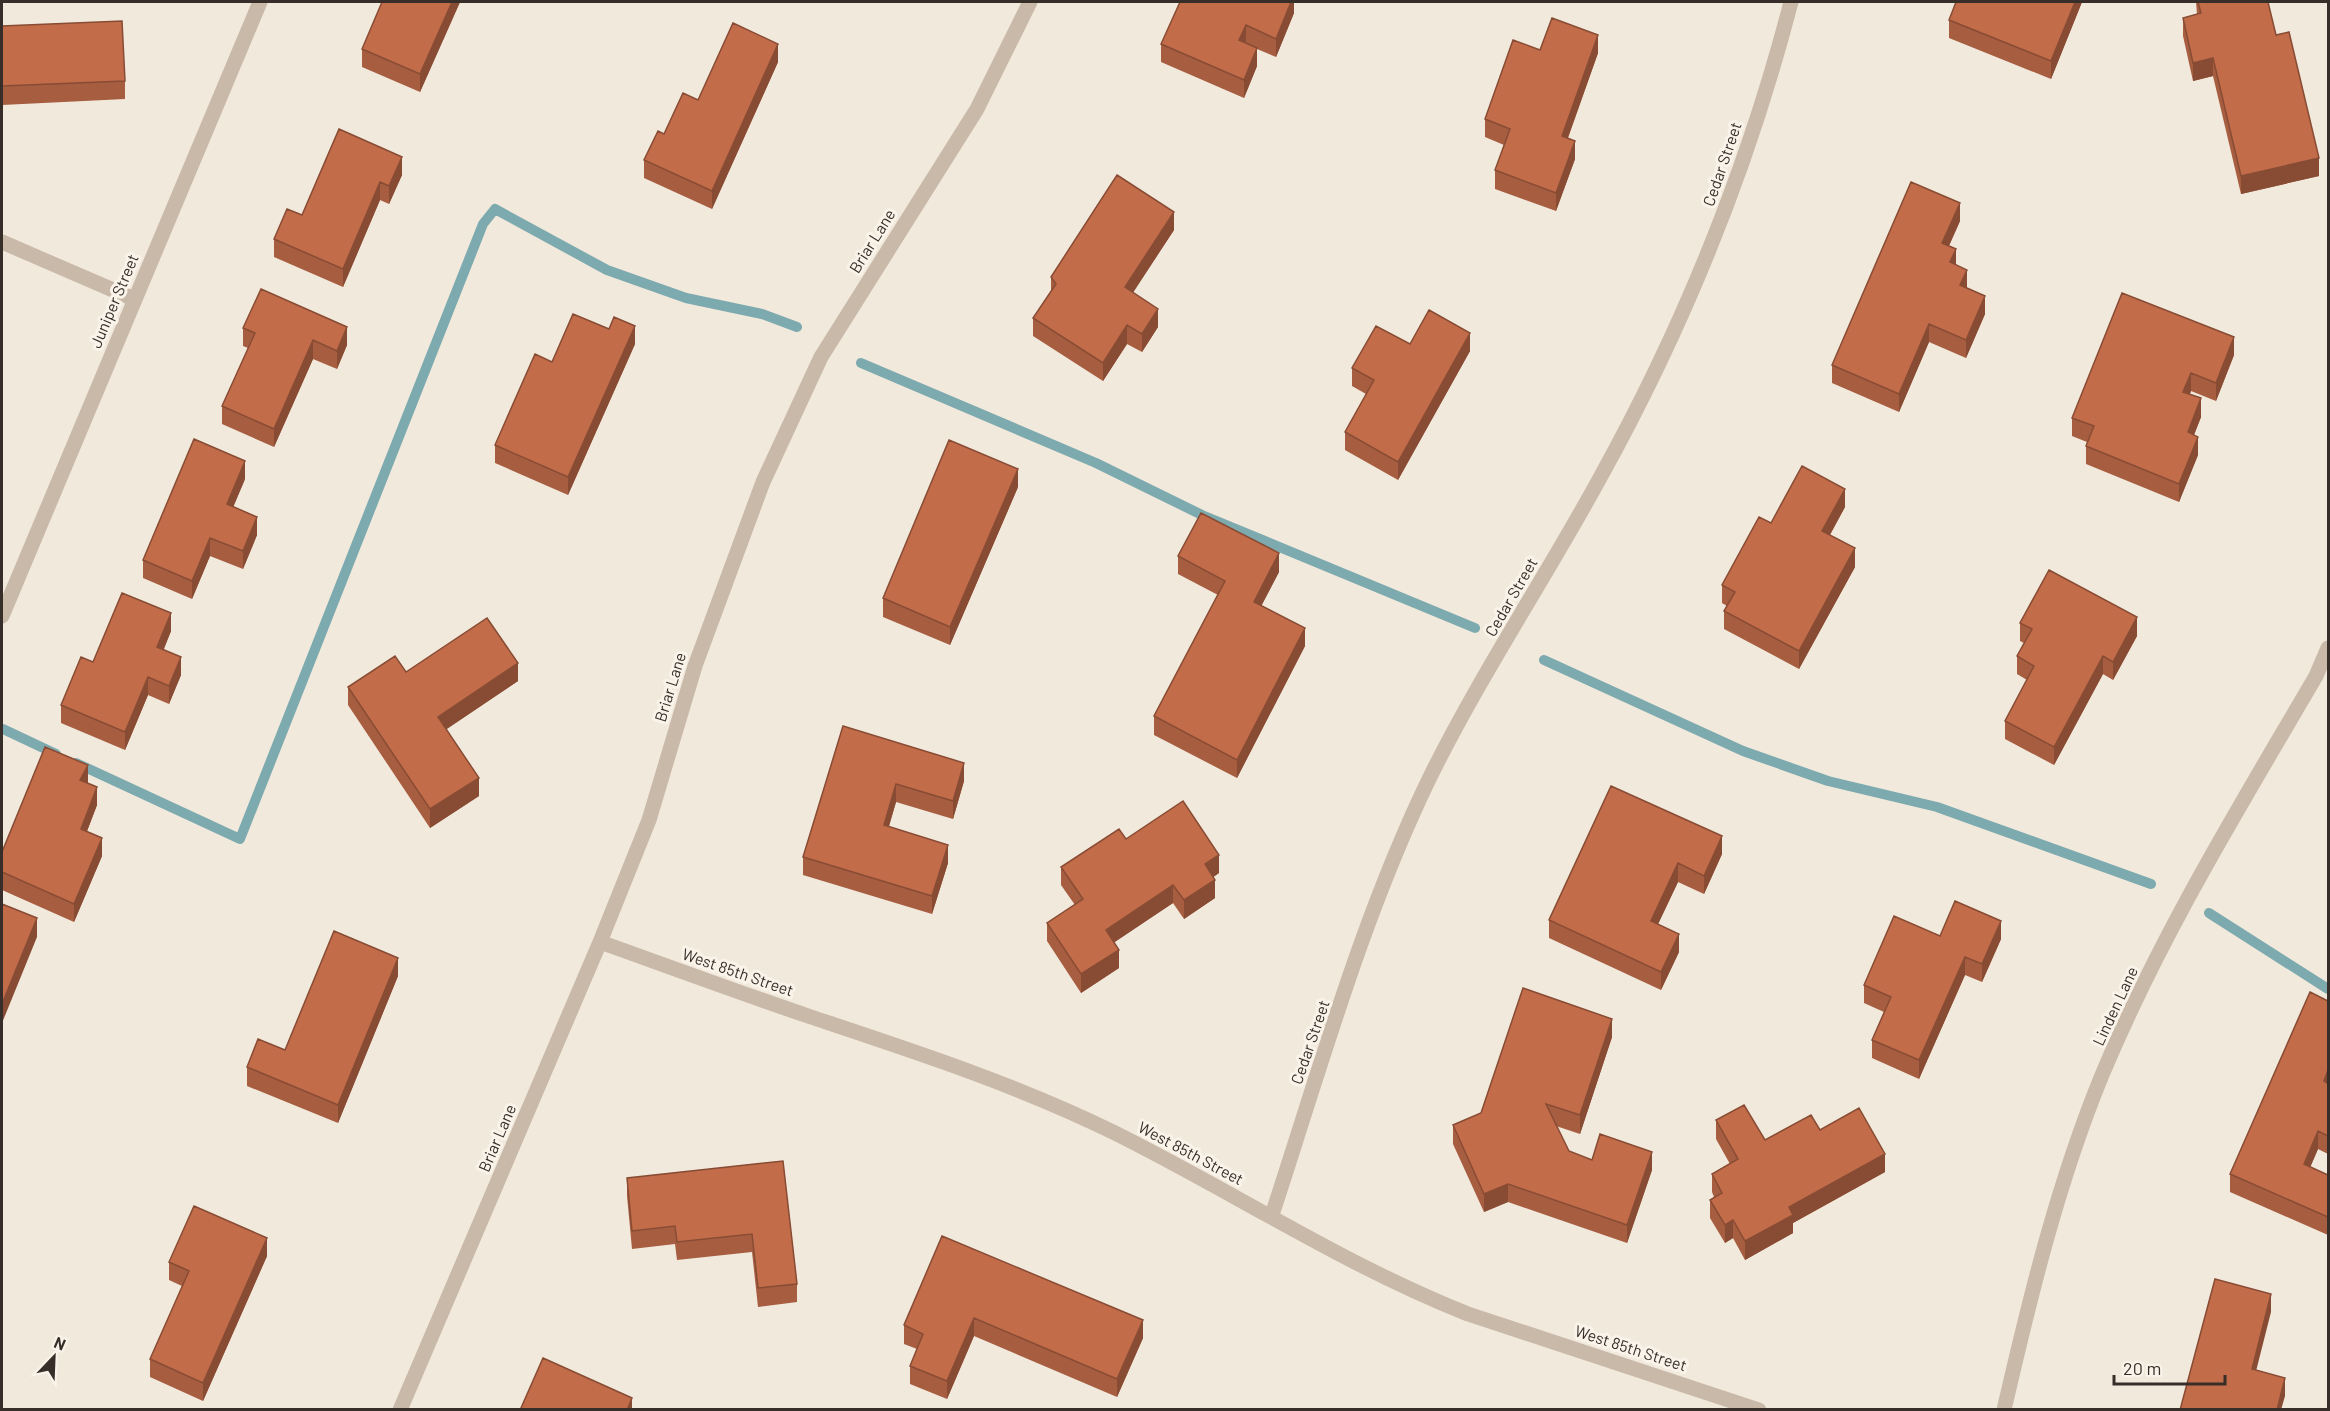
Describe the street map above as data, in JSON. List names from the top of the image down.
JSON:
{
  "streets": {
    "street": [
      "Cedar Street",
      "Briar Lane",
      "Juniper Street",
      "West 85th Street",
      "Linden Lane"
    ]
  },
  "crossings": [
    ["Cedar Street", "West 85th Street"],
    ["Briar Lane", "West 85th Street"]
  ],
  "scale_bar": "20 m",
  "north": "top right"
}
